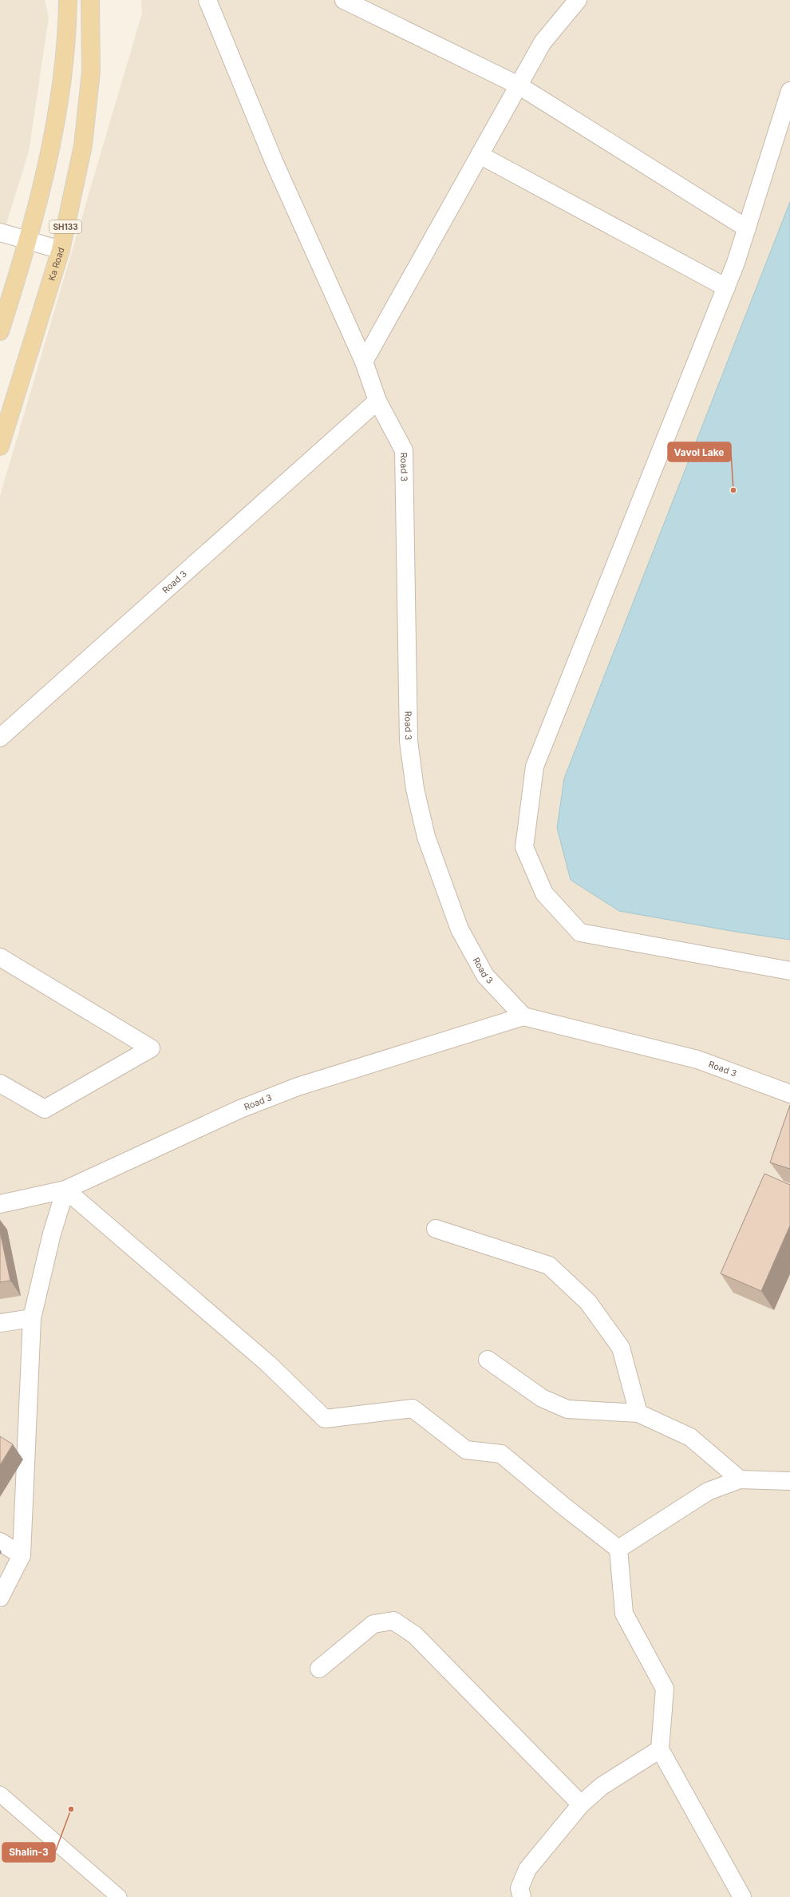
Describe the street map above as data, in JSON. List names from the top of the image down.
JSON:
{
  "streets": {
    "main road": ["SH133", "Ka Road"],
    "street": ["Road 3"]
  },
  "places": ["Vavol Lake", "Shalin-3"]
}
